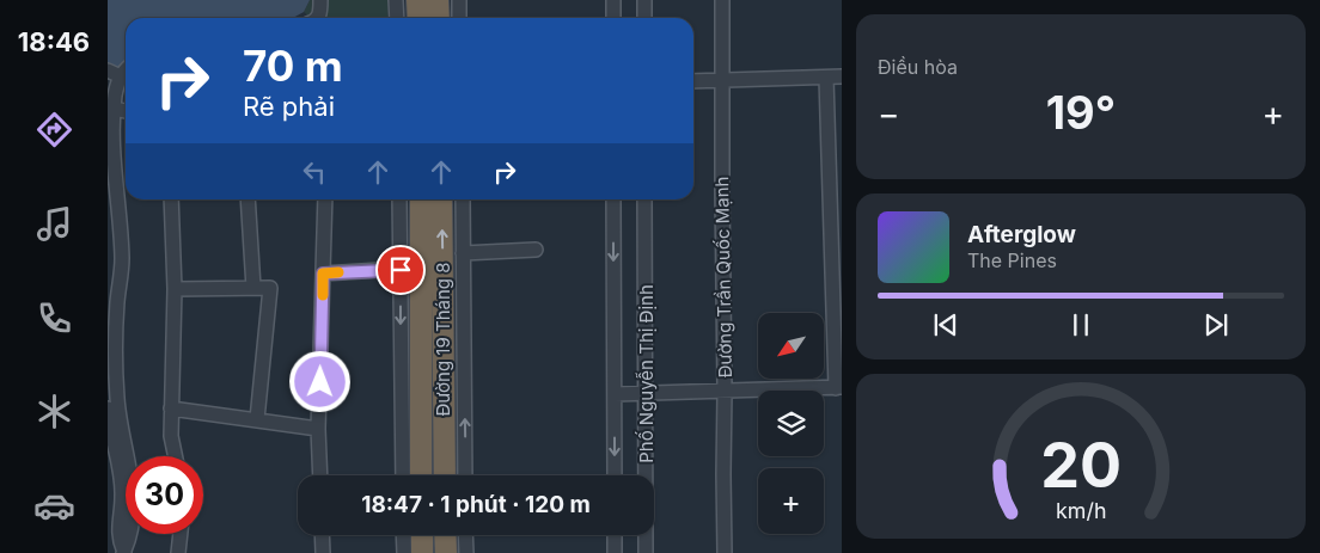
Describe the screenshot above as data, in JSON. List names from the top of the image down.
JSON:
{
  "streets": {
    "highway": ["Đường 19 Tháng 8"],
    "street": ["Đường Trần Quốc Mạnh", "Phố Nguyễn Thị Định"]
  },
  "north": "bottom left",
  "page": {
    "tabs": "18:46",
    "tile": "Điều hòa",
    "turn": ["70 m", "Rẽ phải"],
    "heat": ["−", "19°", "+"],
    "song": ["Afterglow", "The Pines"],
    "map_buttons": "+",
    "limit": "30",
    "trip": "18:47 · 1 phút · 120 m",
    "gauge": ["20", "km/h"]
  }
}
